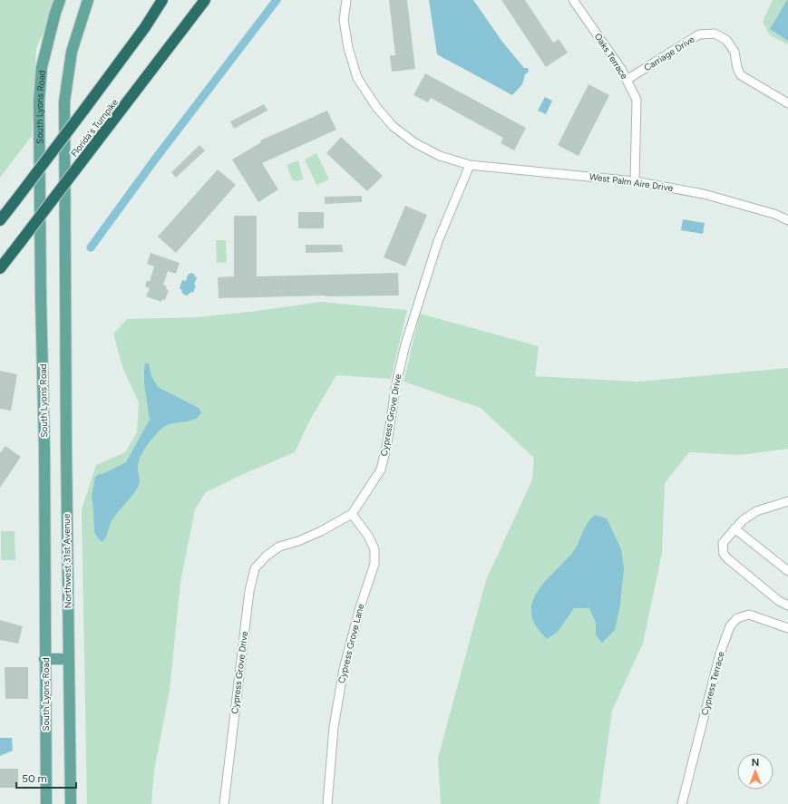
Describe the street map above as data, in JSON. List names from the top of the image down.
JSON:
{
  "streets": {
    "highway": ["Florida's Turnpike"],
    "main road": ["South Lyons Road", "Northwest 31st Avenue"],
    "street": [
      "Carriage Drive",
      "Oaks Terrace",
      "West Palm Aire Drive",
      "Cypress Grove Drive",
      "Cypress Grove Lane",
      "Cypress Terrace"
    ]
  },
  "crossings": [
    ["Carriage Drive", "Oaks Terrace"],
    ["Oaks Terrace", "West Palm Aire Drive"],
    ["West Palm Aire Drive", "Cypress Grove Drive"],
    ["Cypress Grove Drive", "Cypress Grove Lane"]
  ],
  "scale_bar": "50 m",
  "north": "top"
}
